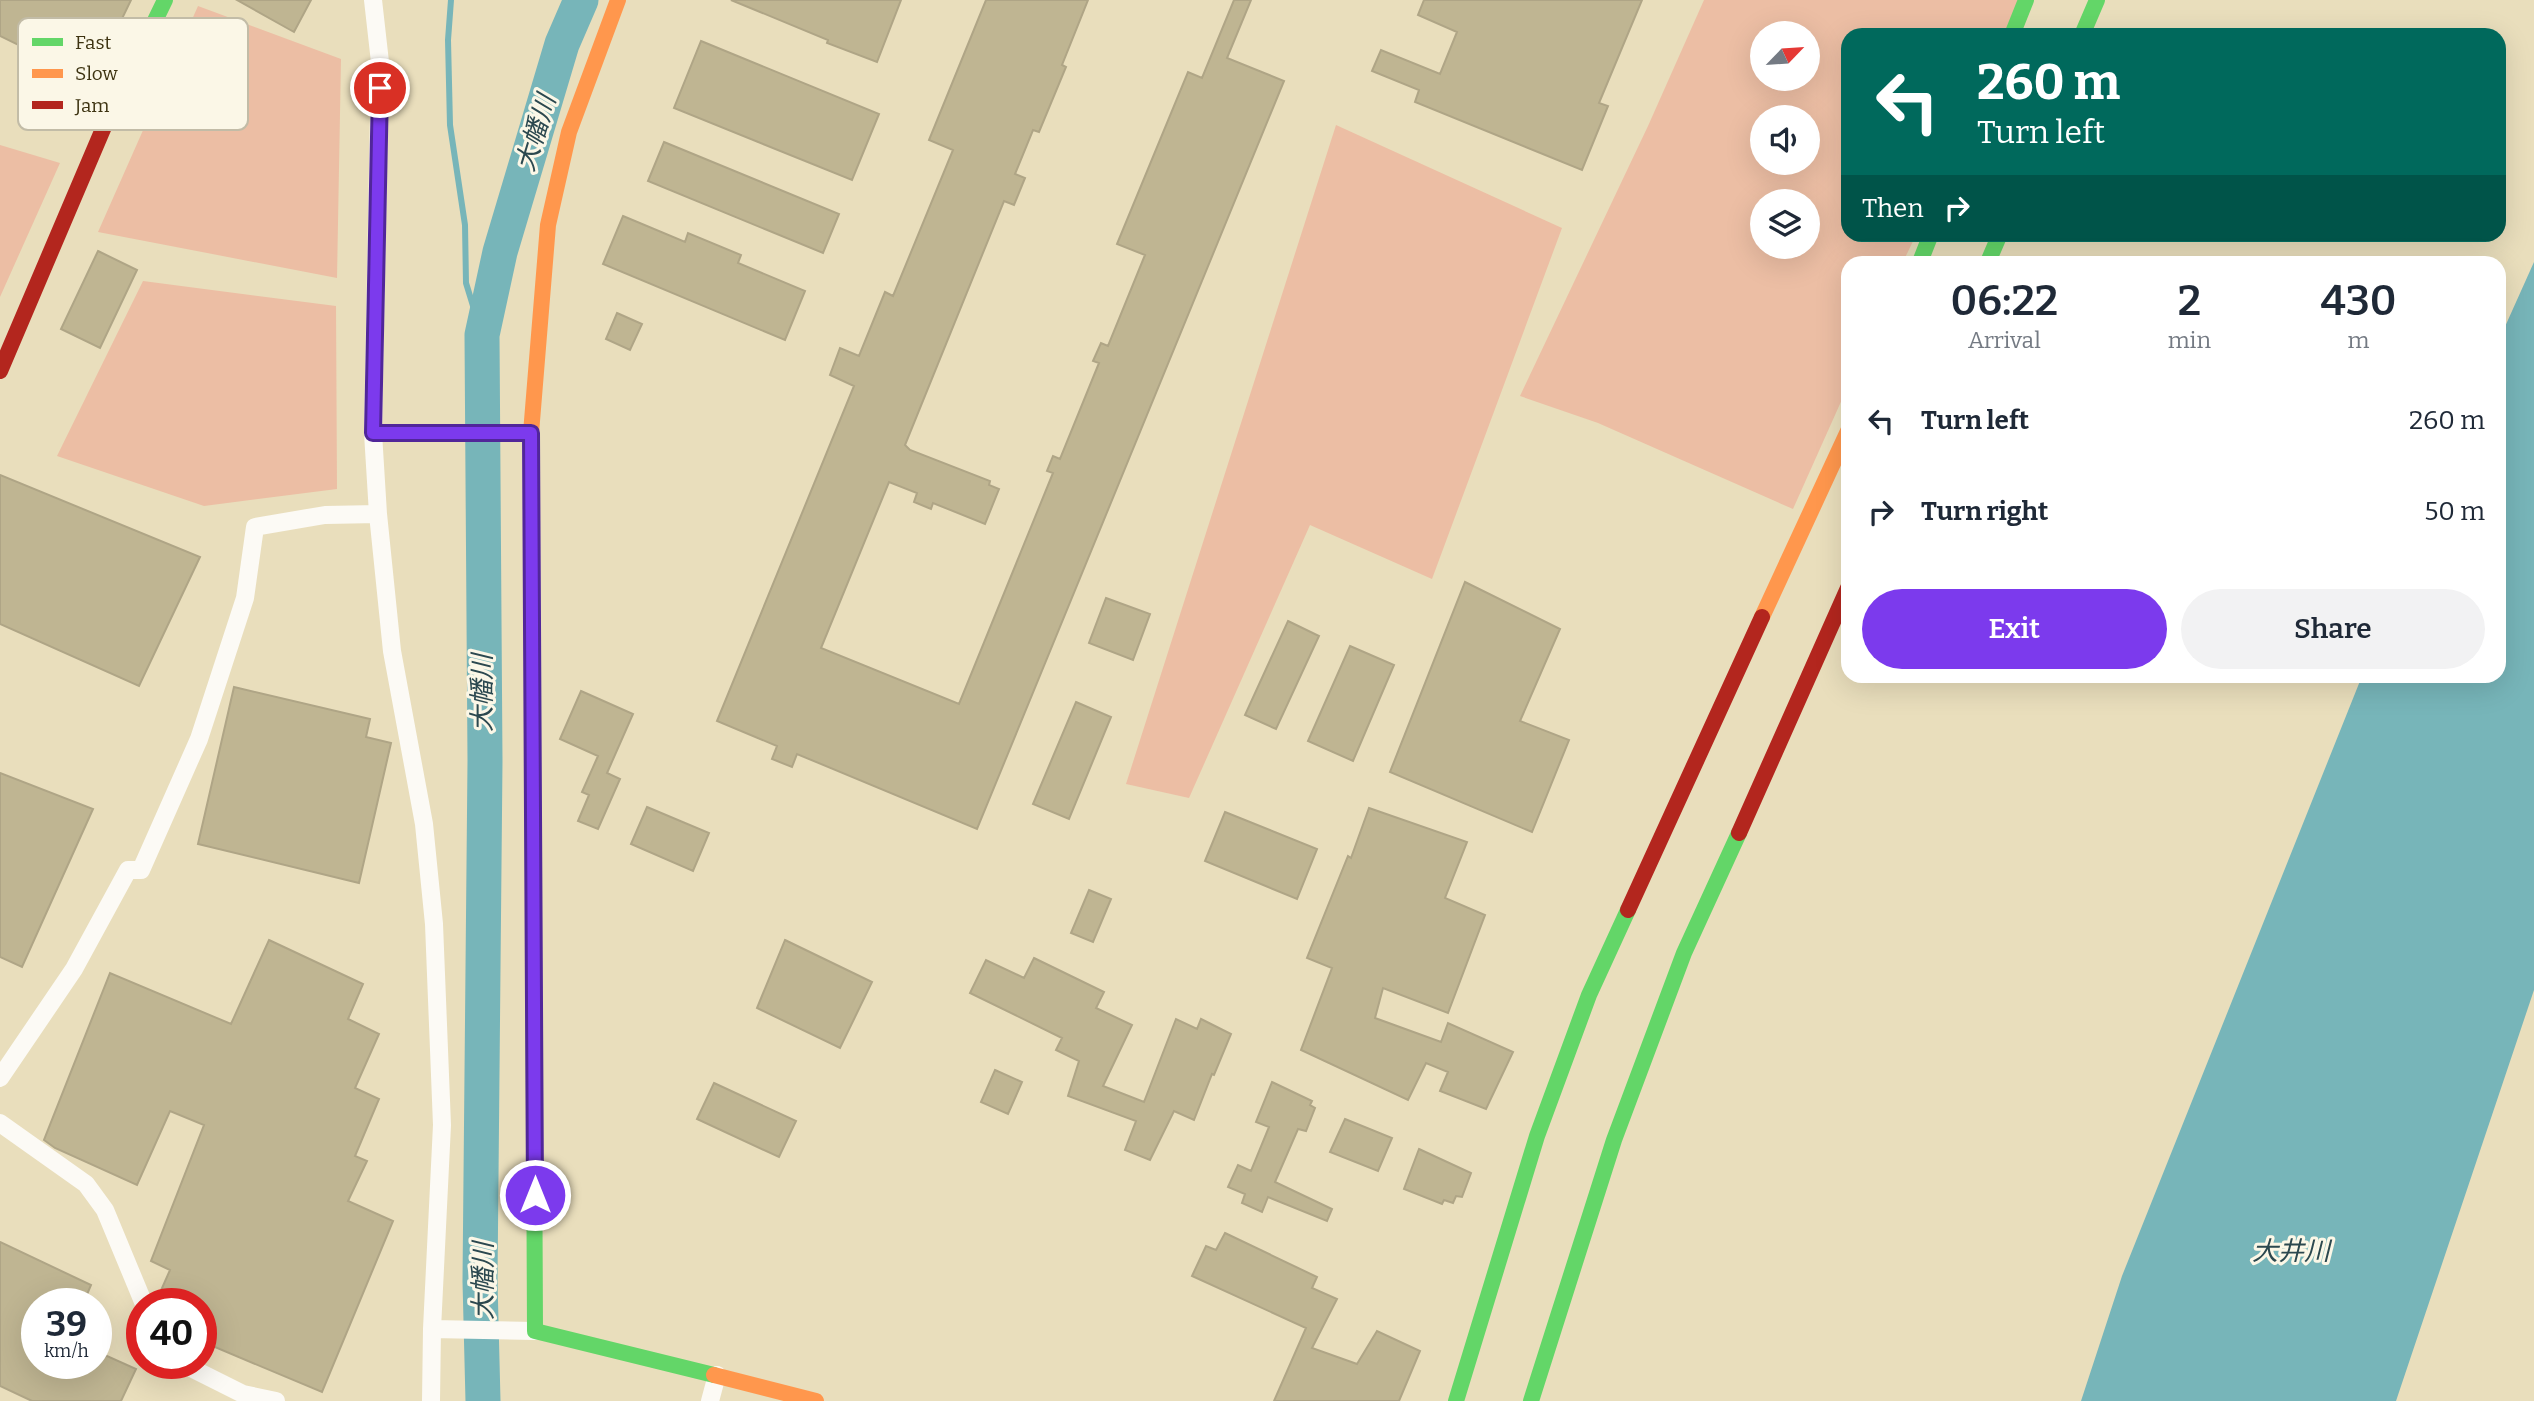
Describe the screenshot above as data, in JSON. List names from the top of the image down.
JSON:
{
  "water": ["大幡川", "大井川"],
  "legend": ["Fast", "Slow", "Jam"],
  "north": "top right",
  "page": {
    "turn": ["260 m", "Turn left"],
    "then": "Then",
    "eta": [
      "06:22",
      "Arrival",
      "2",
      "min",
      "430",
      "m"
    ],
    "list": [
      {
        "name": "Turn left",
        "value": "260 m"
      },
      {
        "name": "Turn right",
        "value": "50 m"
      }
    ],
    "buttons": ["Exit", "Share"],
    "speed": "39 km/h",
    "limit": "40"
  }
}
